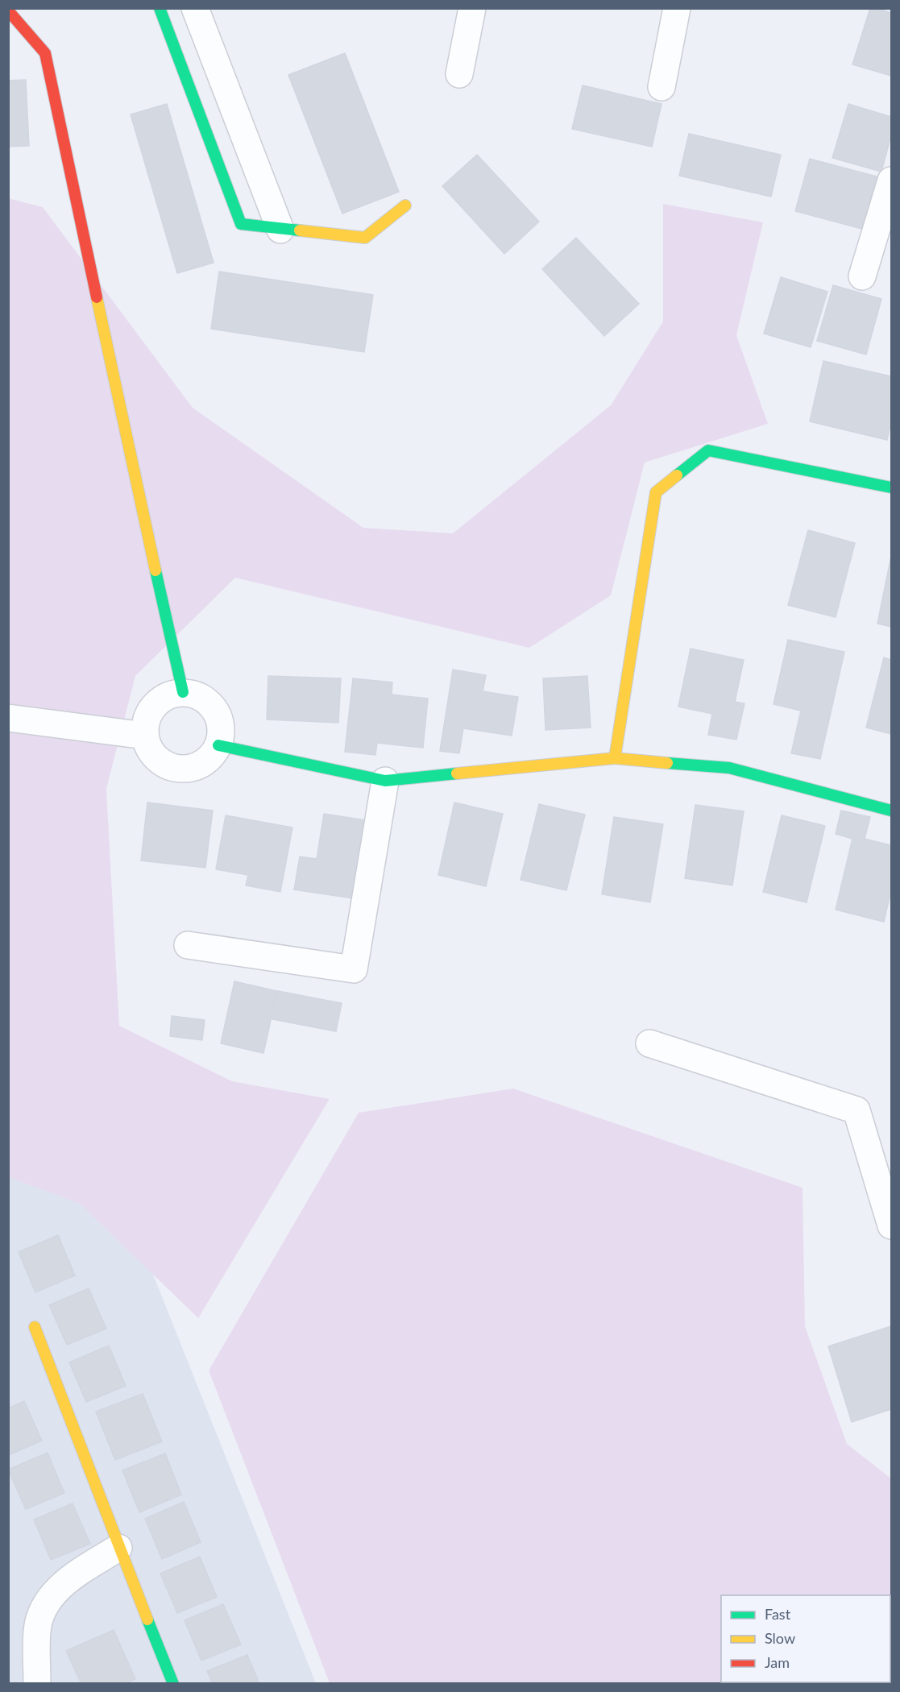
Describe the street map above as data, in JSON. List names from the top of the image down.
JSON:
{
  "legend": ["Fast", "Slow", "Jam"]
}
